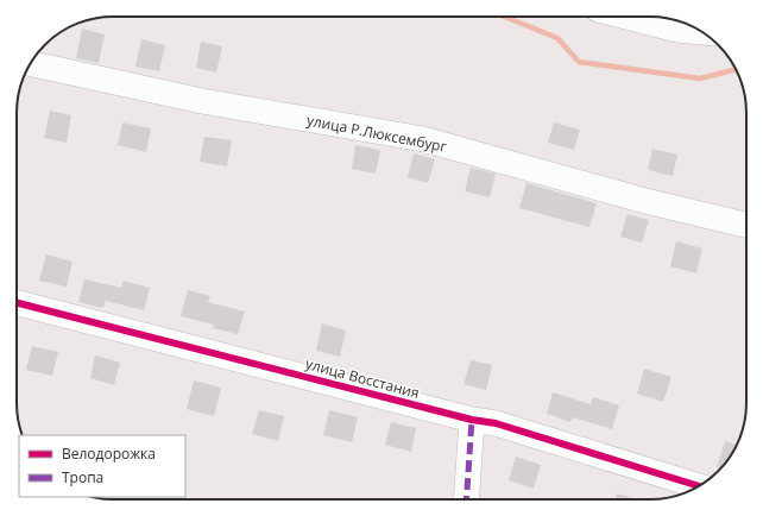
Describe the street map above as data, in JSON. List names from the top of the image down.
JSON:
{
  "streets": {
    "street": ["улица Р.Люксембург", "улица Восстания"]
  },
  "legend": ["Велодорожка", "Тропа"]
}
